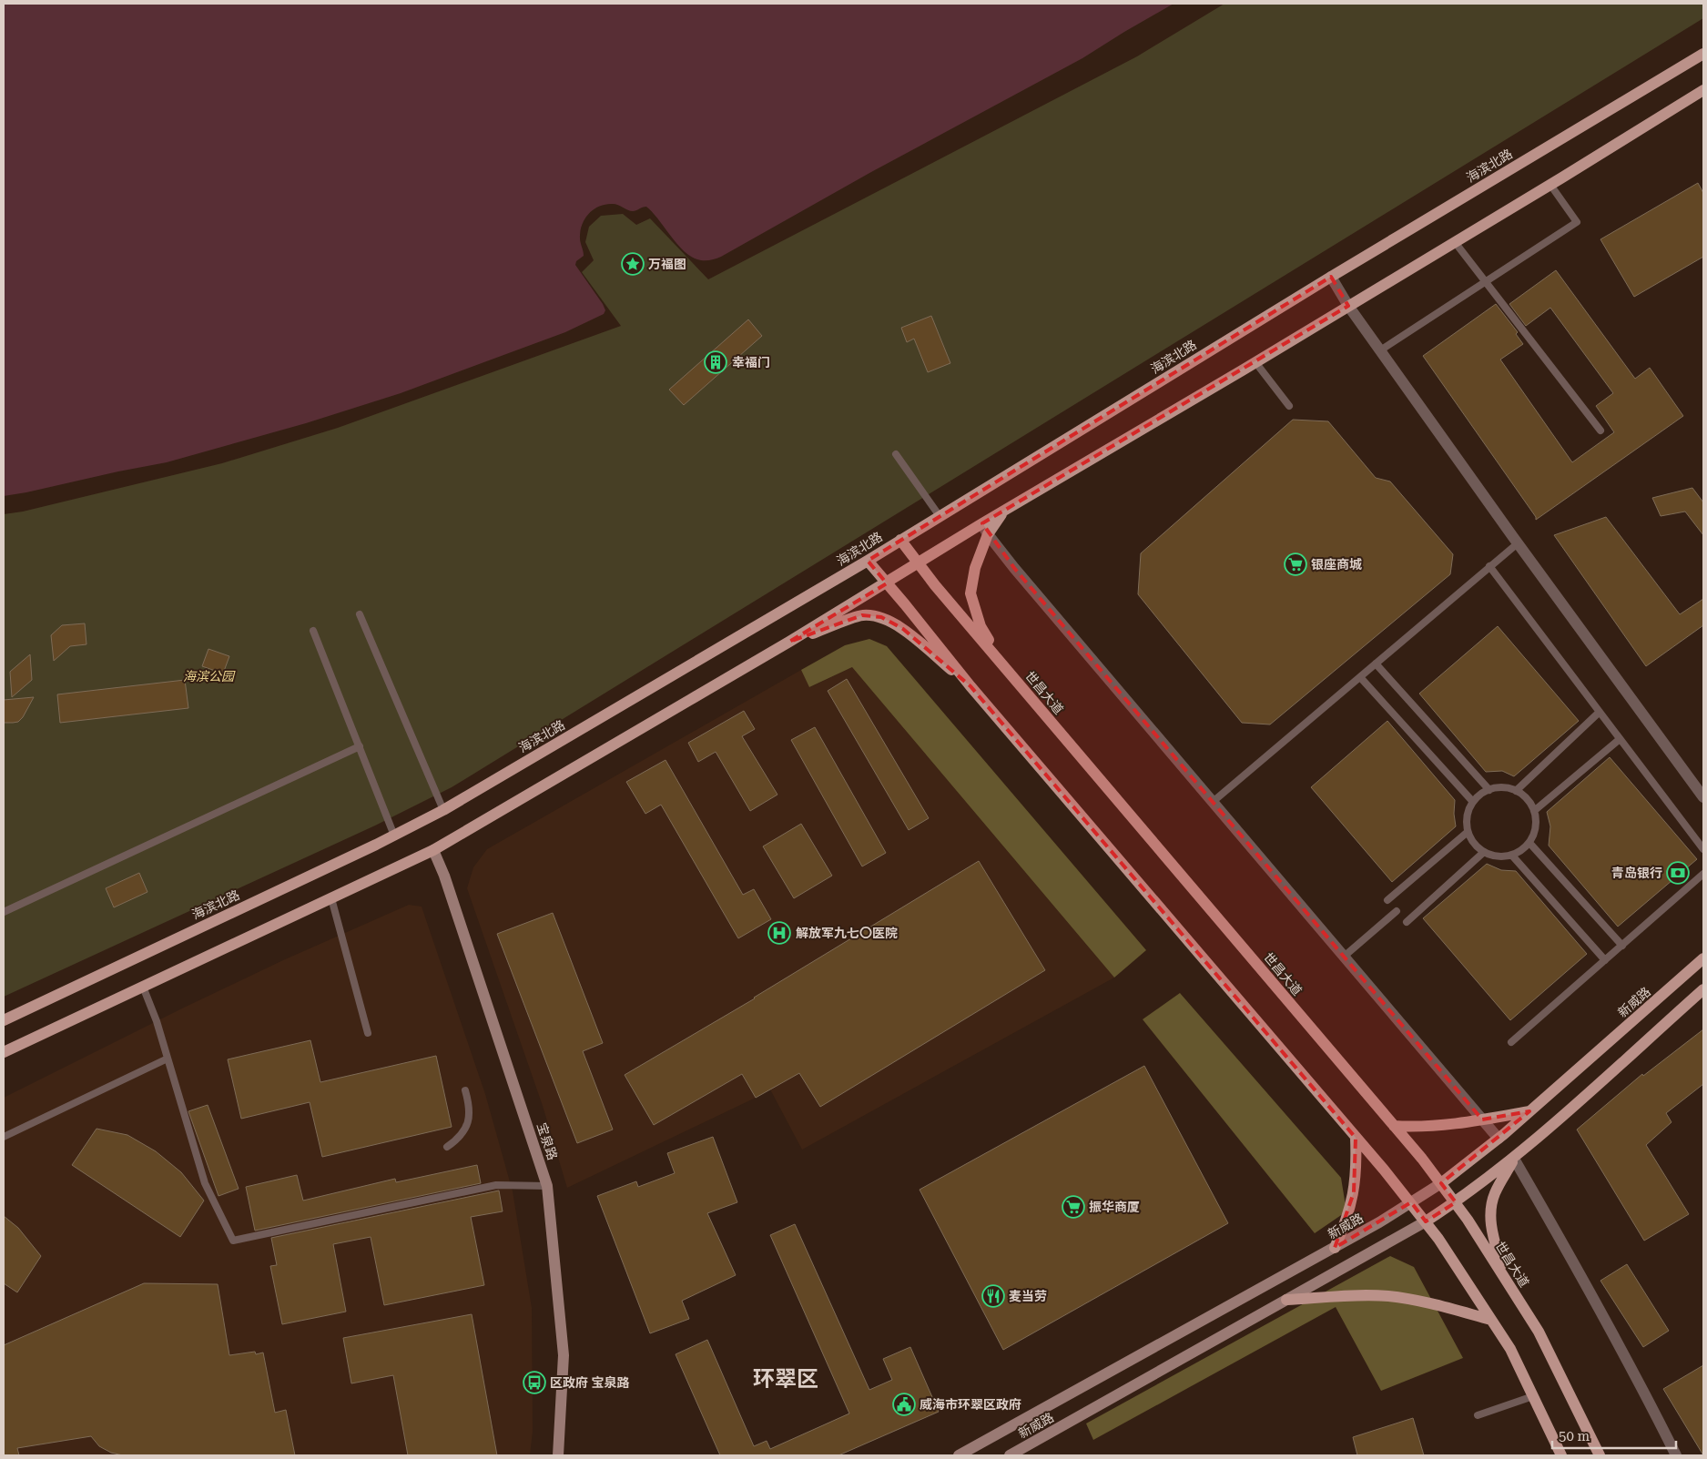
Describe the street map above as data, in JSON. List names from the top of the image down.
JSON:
{
  "streets": {
    "main road": [
      "海滨北路",
      "世昌大道",
      "新威路",
      "宝泉路"
    ]
  },
  "crossings": [
    ["海滨北路", "世昌大道"],
    ["世昌大道", "新威路"]
  ],
  "districts": ["环翠区"],
  "parks": ["海滨公园"],
  "places": {
    "place": ["万福图"],
    "building": ["幸福门"],
    "supermarket": ["银座商城", "振华商厦"],
    "bank": ["青岛银行"],
    "hospital": ["解放军九七〇医院"],
    "restaurant": ["麦当劳"],
    "bus stop": ["区政府 宝泉路"],
    "public building": ["威海市环翠区政府"]
  },
  "scale_bar": "50 m"
}
